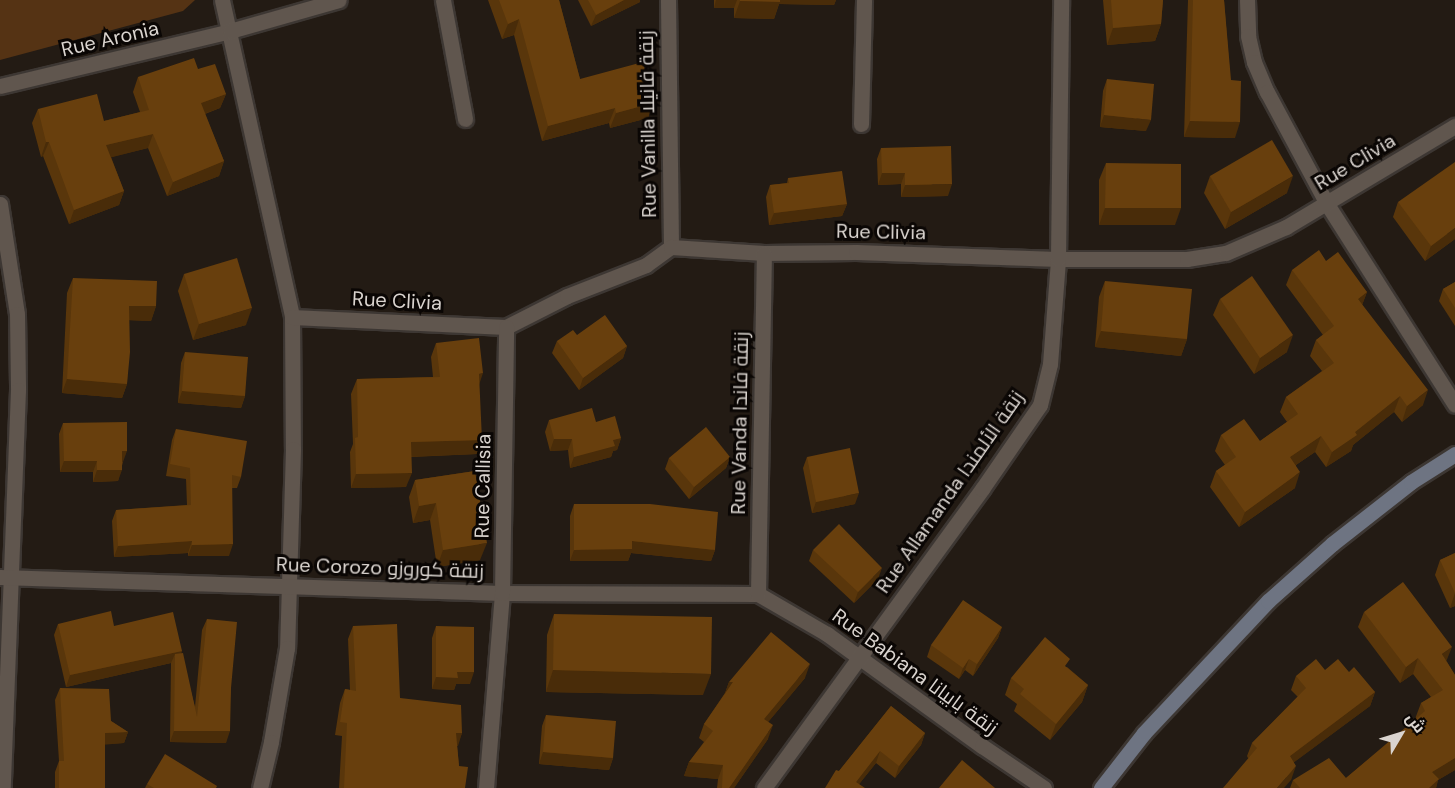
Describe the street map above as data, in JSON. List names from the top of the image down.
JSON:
{
  "streets": {
    "street": [
      "Rue Aronia",
      "Rue Vanilla زنقة فانيلا",
      "Rue Clivia",
      "Rue Vanda زنقة فاندا",
      "Rue Callisia",
      "Rue Allamanda زنقة الألمندا",
      "Rue Corozo زنقة كوروزو",
      "Rue Babiana زنقة بابيانا"
    ]
  },
  "crossings": [
    ["Rue Vanilla زنقة فانيلا", "Rue Clivia"],
    ["Rue Clivia", "Rue Vanda زنقة فاندا"],
    ["Rue Clivia", "Rue Callisia"],
    ["Rue Clivia", "Rue Allamanda زنقة الألمندا"],
    ["Rue Vanda زنقة فاندا", "Rue Corozo زنقة كوروزو"],
    ["Rue Vanda زنقة فاندا", "Rue Babiana زنقة بابيانا"],
    ["Rue Callisia", "Rue Corozo زنقة كوروزو"],
    ["Rue Allamanda زنقة الألمندا", "Rue Babiana زنقة بابيانا"],
    ["Rue Corozo زنقة كوروزو", "Rue Babiana زنقة بابيانا"]
  ],
  "north": "top right"
}
